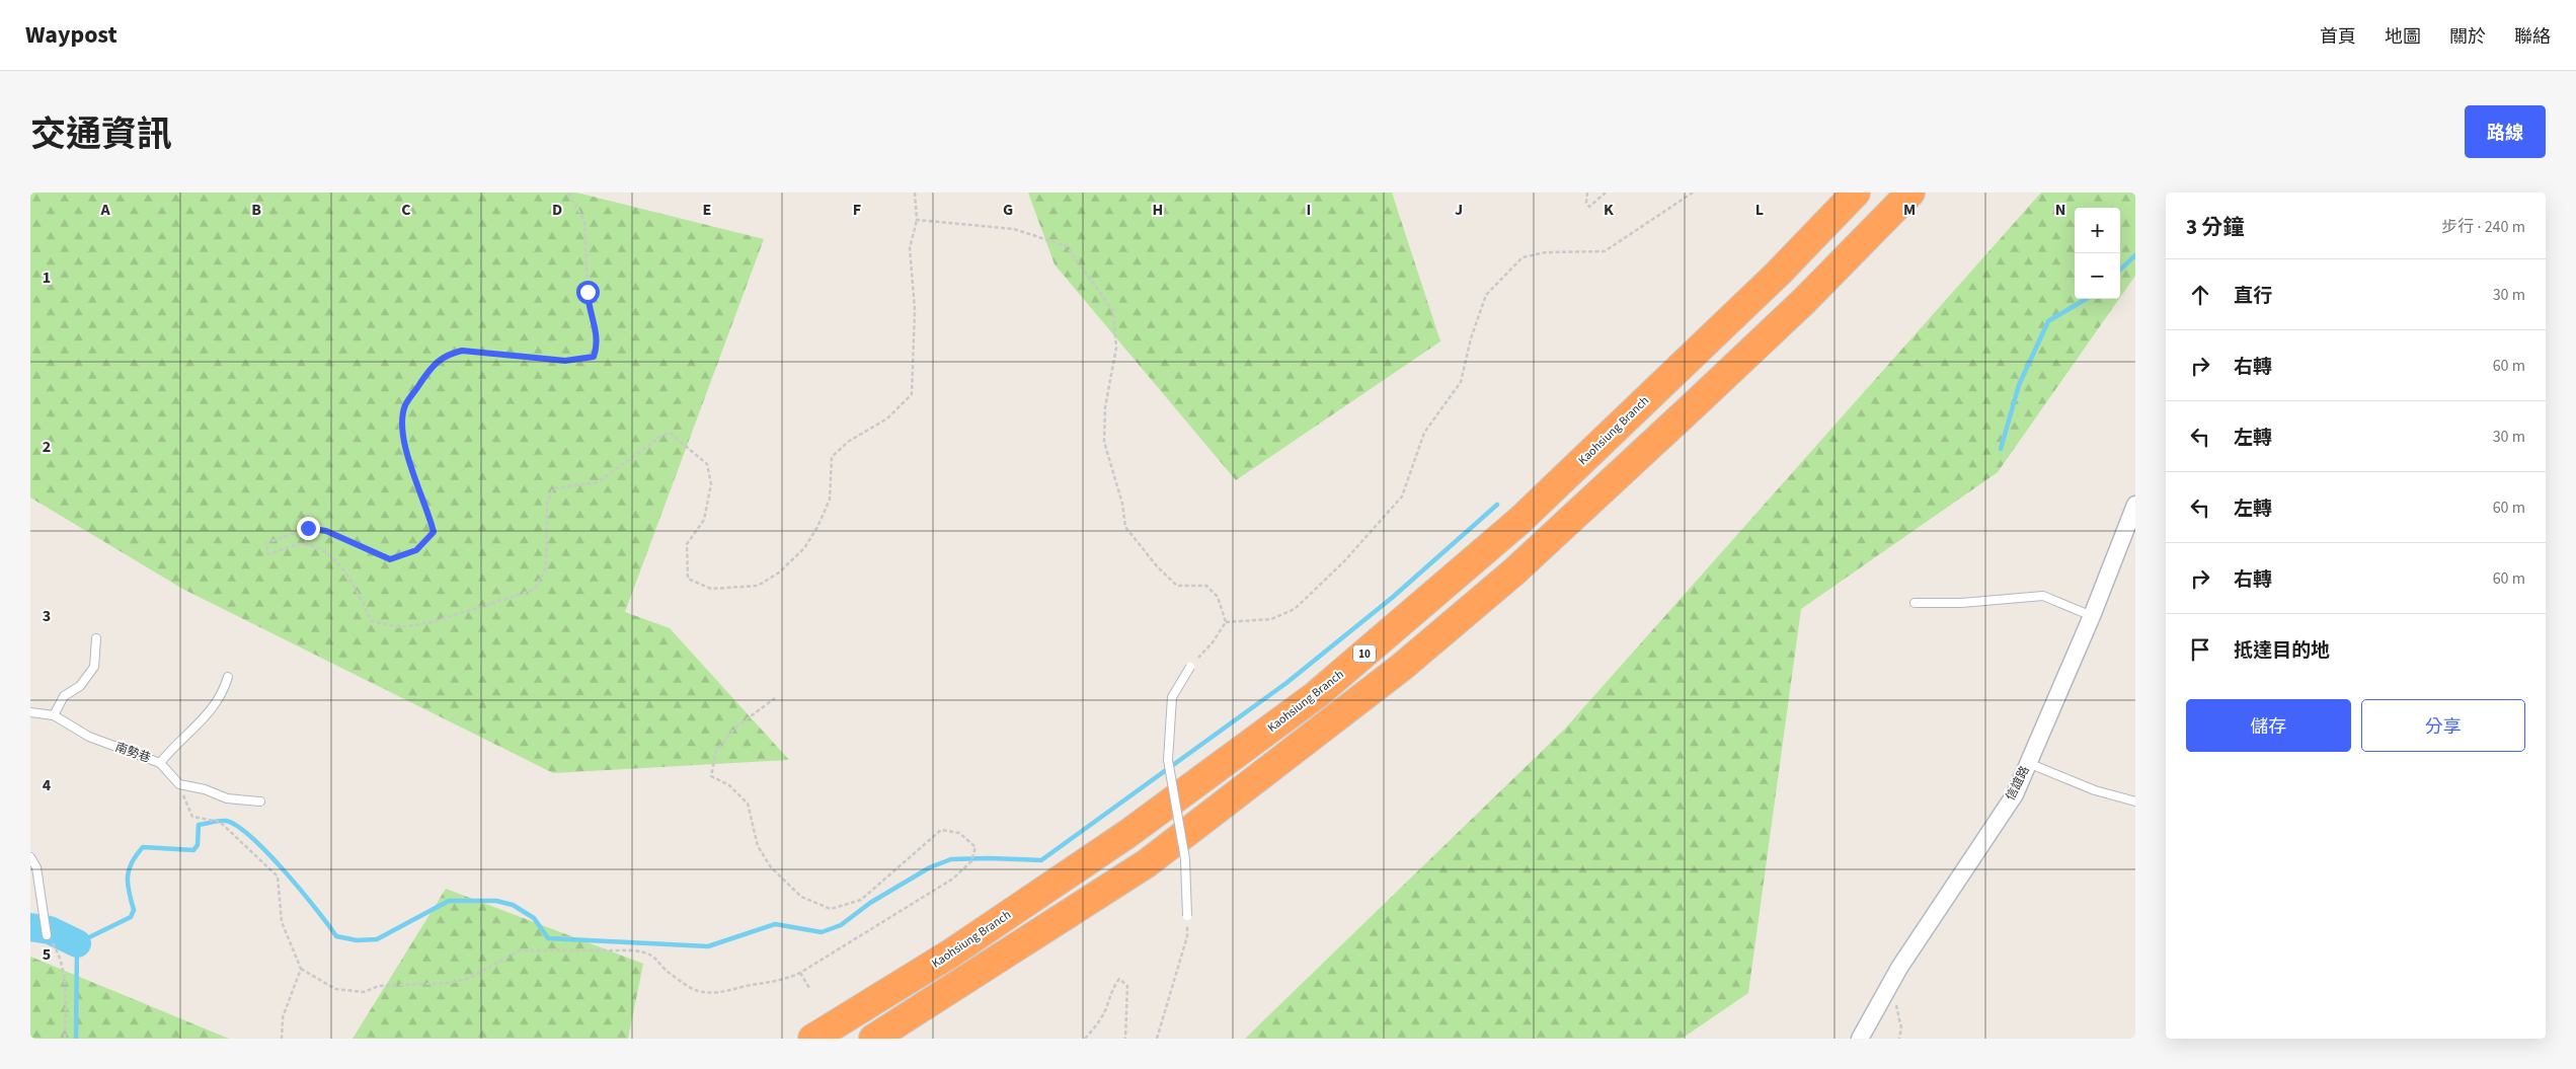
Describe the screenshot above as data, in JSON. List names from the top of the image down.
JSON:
{
  "streets": {
    "highway": ["Kaohsiung Branch", "10"],
    "street": ["信誼路"],
    "lane": ["南勢巷"]
  },
  "page": {
    "header": "Waypost",
    "nav": [
      "首頁",
      "地圖",
      "關於",
      "聯絡"
    ],
    "title": "交通資訊",
    "buttons": [
      "路線",
      ["儲存", "分享"]
    ],
    "heading": ["3 分鐘", "步行 · 240 m"],
    "map_buttons": ["+", "−"],
    "list": [
      ["直行", "30 m"],
      ["右轉", "60 m"],
      ["左轉", "30 m"],
      ["左轉", "60 m"],
      ["右轉", "60 m"],
      "抵達目的地"
    ]
  },
  "grid": {
    "columns": [
      "A",
      "B",
      "C",
      "D",
      "E",
      "F",
      "G",
      "H",
      "I",
      "J",
      "K",
      "L",
      "M",
      "N"
    ],
    "rows": [
      "1",
      "2",
      "3",
      "4",
      "5"
    ]
  }
}
